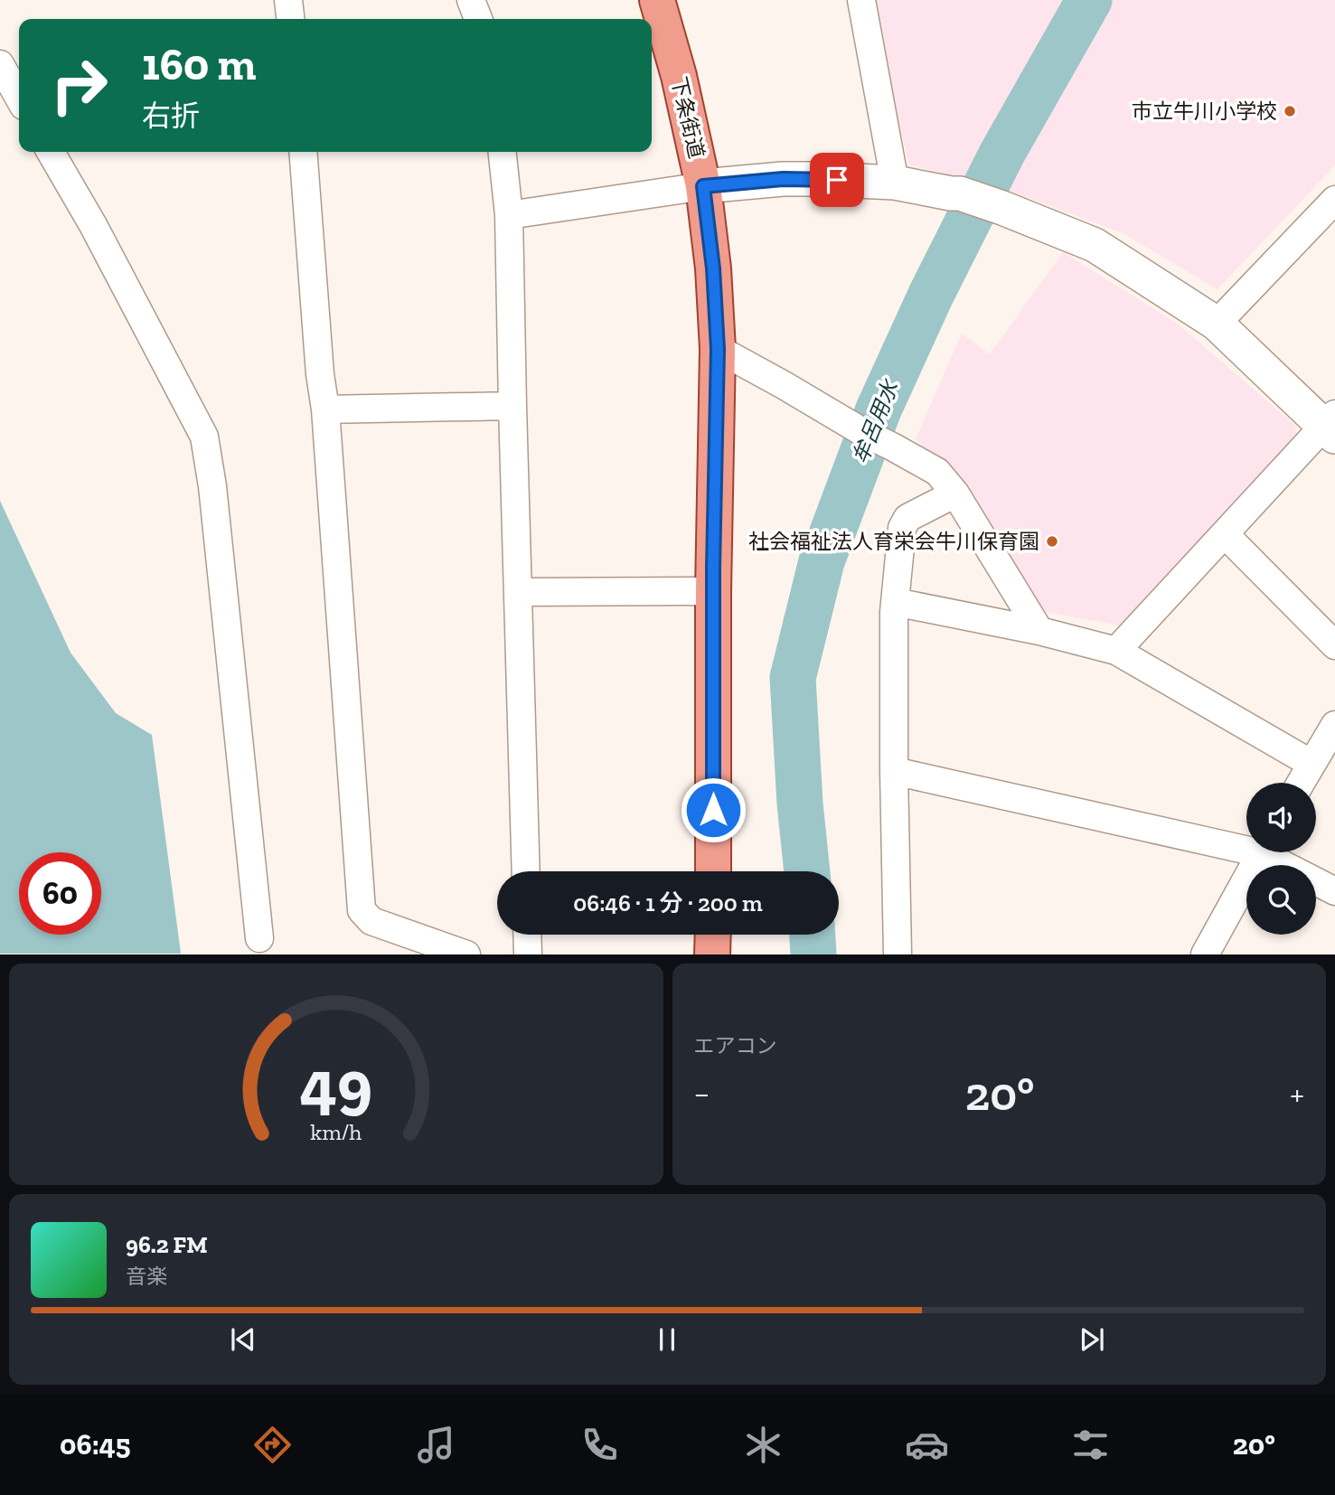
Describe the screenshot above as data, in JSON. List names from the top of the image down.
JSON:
{
  "streets": {
    "main road": ["下条街道"]
  },
  "water": ["牟呂用水"],
  "places": ["市立牛川小学校", "社会福祉法人育栄会牛川保育園"],
  "page": {
    "turn": ["160 m", "右折"],
    "limit": "60",
    "trip": "06:46 · 1 分 · 200 m",
    "tile": "エアコン",
    "heat": ["−", "20°", "+"],
    "song": ["96.2 FM", "音楽"],
    "tabs": ["06:45", "20°"],
    "gauge": ["49", "km/h"]
  }
}
